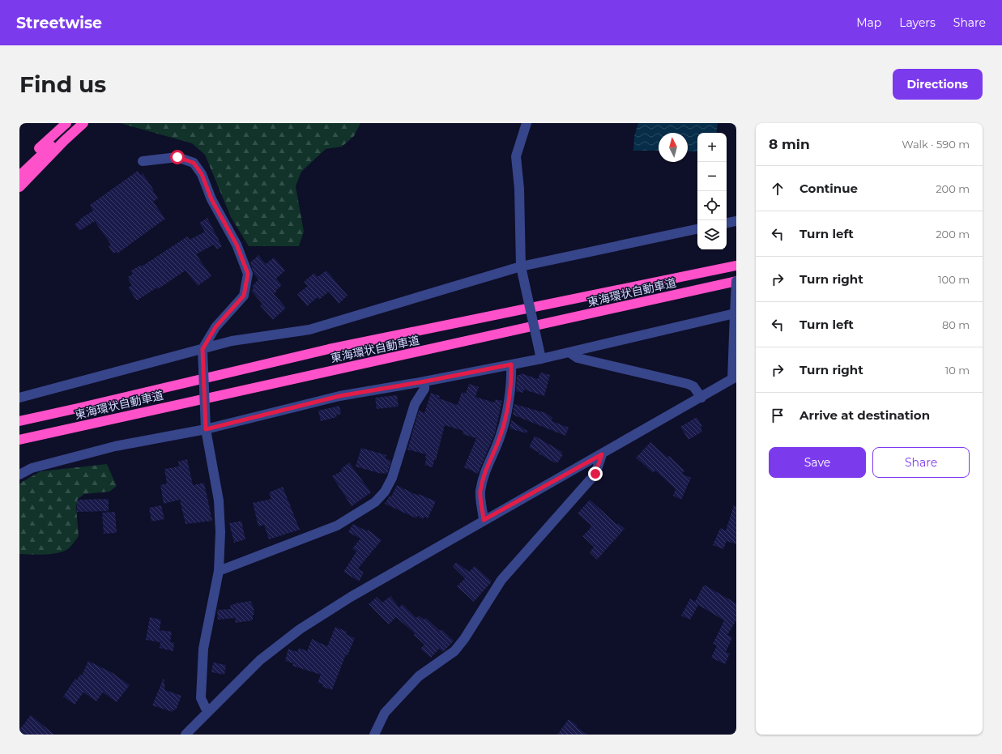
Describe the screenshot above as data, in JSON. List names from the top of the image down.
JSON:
{
  "streets": {
    "highway": ["東海環状自動車道"]
  },
  "north": "top",
  "page": {
    "header": "Streetwise",
    "nav": ["Map", "Layers", "Share"],
    "buttons": [
      "Directions",
      ["Save", "Share"]
    ],
    "title": "Find us",
    "heading": ["8 min", "Walk · 590 m"],
    "map_buttons": ["+", "−"],
    "list": [
      ["Continue", "200 m"],
      ["Turn left", "200 m"],
      ["Turn right", "100 m"],
      ["Turn left", "80 m"],
      ["Turn right", "10 m"],
      "Arrive at destination"
    ]
  }
}
